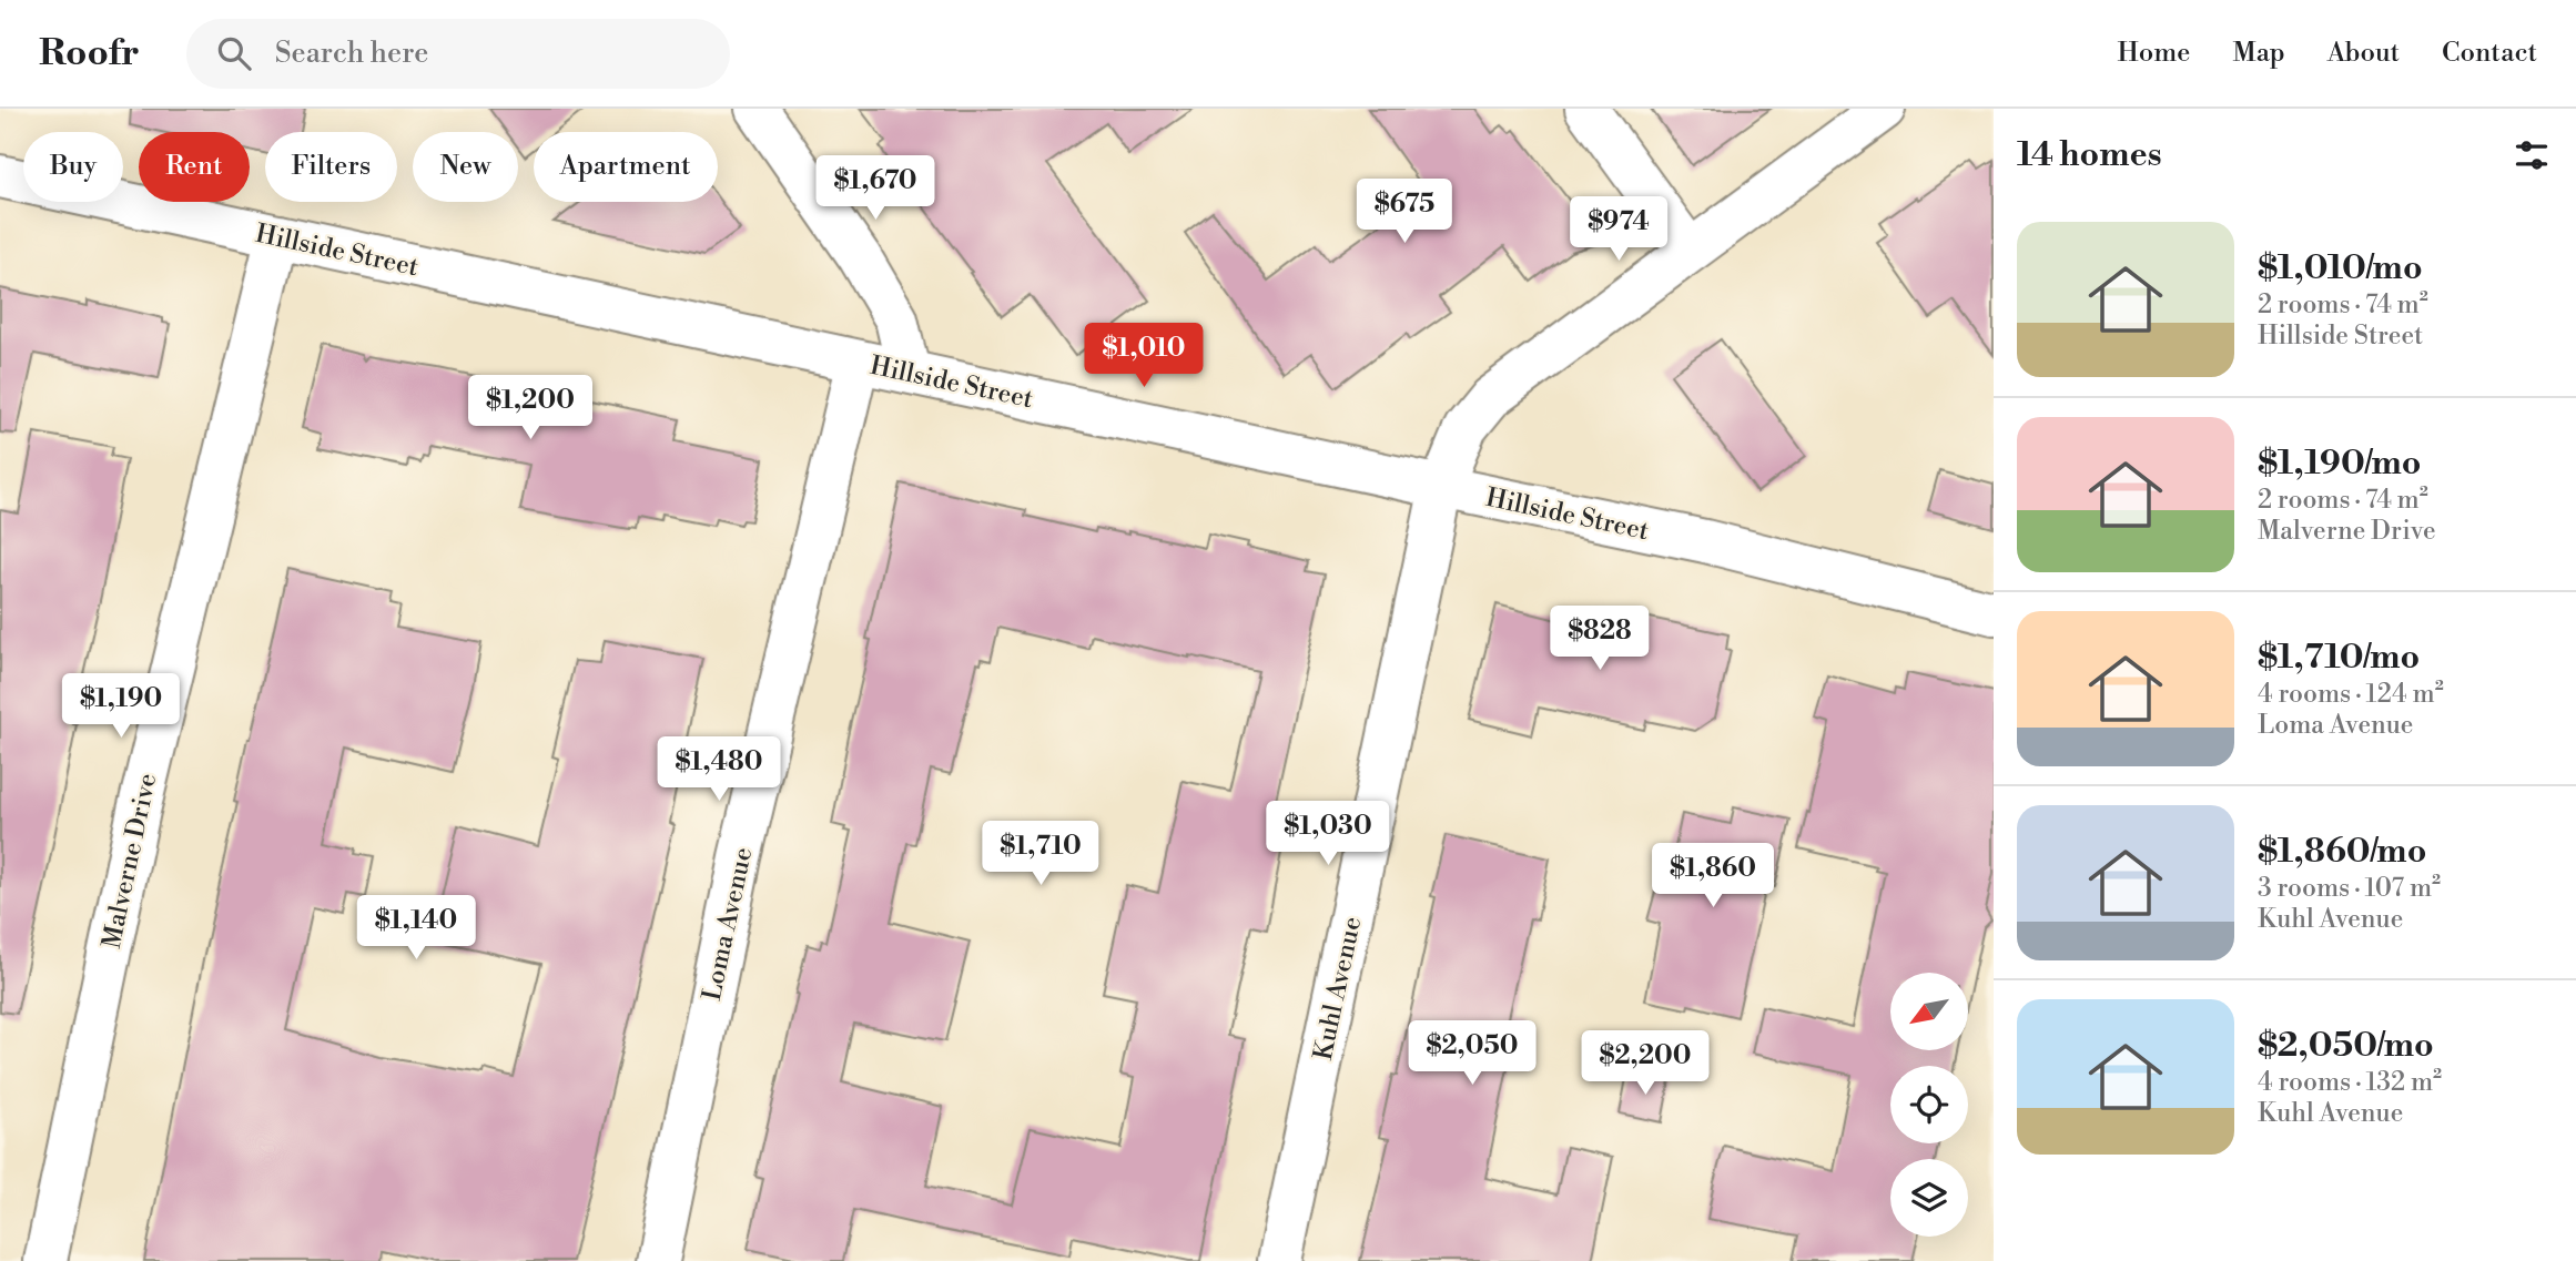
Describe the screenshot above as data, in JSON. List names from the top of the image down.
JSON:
{
  "streets": {
    "street": [
      "Hillside Street",
      "Malverne Drive",
      "Loma Avenue",
      "Kuhl Avenue"
    ]
  },
  "crossings": [
    ["Hillside Street", "Malverne Drive"],
    ["Hillside Street", "Loma Avenue"],
    ["Hillside Street", "Kuhl Avenue"]
  ],
  "north": "bottom left",
  "page": {
    "header": "Roofr",
    "search": "Search here",
    "nav": [
      "Home",
      "Map",
      "About",
      "Contact"
    ],
    "heading": "14 homes",
    "chip": [
      "Buy",
      "Rent",
      "Filters",
      "New",
      "Apartment"
    ],
    "price": [
      "$1,670",
      "$675",
      "$974",
      "$1,010",
      "$1,200",
      "$828",
      "$1,190",
      "$1,480",
      "$1,030",
      "$1,710",
      "$1,860",
      "$1,140",
      "$2,050",
      "$2,200"
    ],
    "list": [
      {
        "name": "$1,010/mo",
        "note": "2 rooms · 74 m² · Hillside Street"
      },
      {
        "name": "$1,190/mo",
        "note": "2 rooms · 74 m² · Malverne Drive"
      },
      {
        "name": "$1,710/mo",
        "note": "4 rooms · 124 m² · Loma Avenue"
      },
      {
        "name": "$1,860/mo",
        "note": "3 rooms · 107 m² · Kuhl Avenue"
      },
      {
        "name": "$2,050/mo",
        "note": "4 rooms · 132 m² · Kuhl Avenue"
      }
    ]
  }
}
